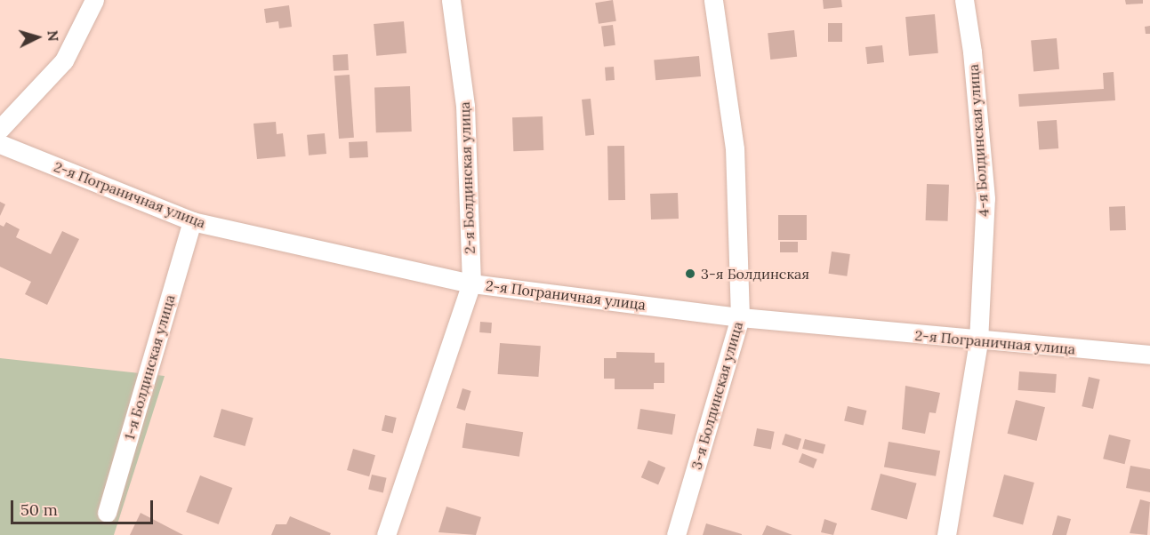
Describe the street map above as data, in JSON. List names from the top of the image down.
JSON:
{
  "streets": {
    "street": [
      "4-я Болдинская улица",
      "2-я Болдинская улица",
      "2-я Пограничная улица",
      "1-я Болдинская улица",
      "3-я Болдинская улица"
    ]
  },
  "crossings": [
    ["4-я Болдинская улица", "2-я Пограничная улица"],
    ["2-я Болдинская улица", "2-я Пограничная улица"],
    ["2-я Пограничная улица", "1-я Болдинская улица"],
    ["2-я Пограничная улица", "3-я Болдинская улица"]
  ],
  "places": ["3-я Болдинская"],
  "scale_bar": "50 m",
  "north": "right"
}
